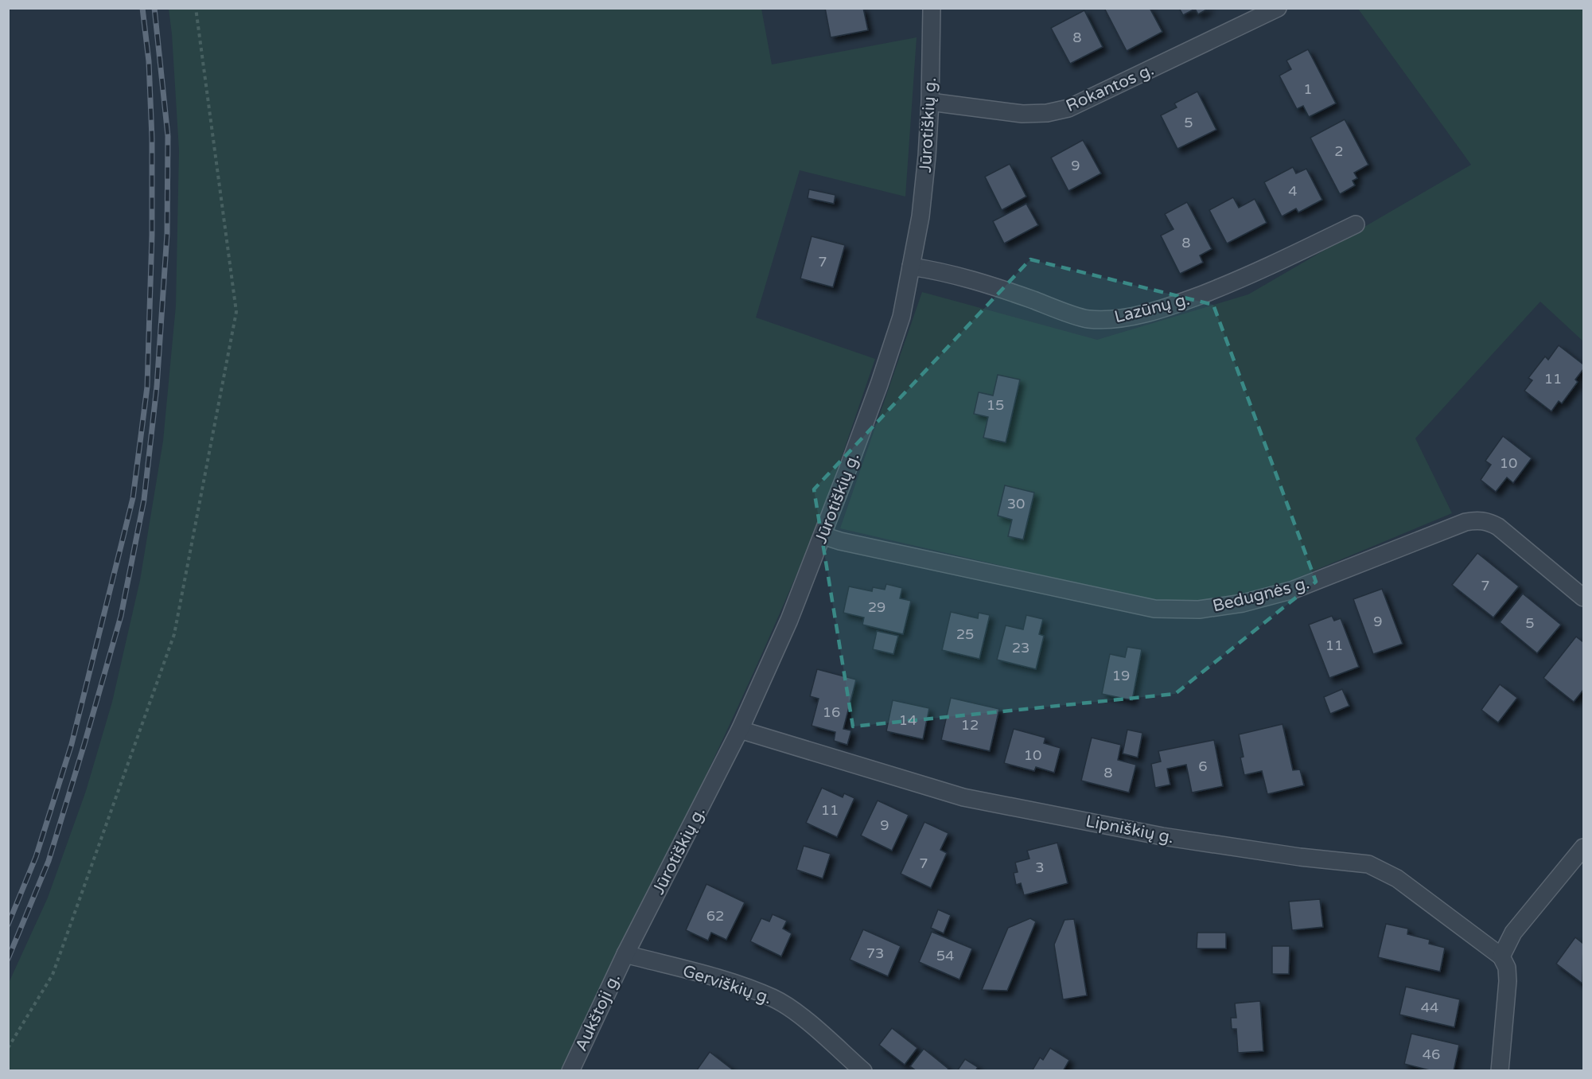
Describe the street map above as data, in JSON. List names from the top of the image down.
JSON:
{
  "streets": {
    "street": [
      "Rokantos g.",
      "Jūrotiškių g.",
      "Lazūnų g.",
      "Bedugnės g.",
      "Lipniškių g.",
      "Gerviškių g.",
      "Aukštoji g."
    ]
  },
  "crossings": [
    ["Rokantos g.", "Jūrotiškių g."],
    ["Jūrotiškių g.", "Lazūnų g."],
    ["Jūrotiškių g.", "Bedugnės g."],
    ["Jūrotiškių g.", "Lipniškių g."],
    ["Jūrotiškių g.", "Gerviškių g."],
    ["Jūrotiškių g.", "Aukštoji g."],
    ["Gerviškių g.", "Aukštoji g."]
  ],
  "house_numbers": [
    "8",
    "1",
    "5",
    "2",
    "9",
    "4",
    "8",
    "7",
    "11",
    "15",
    "10",
    "30",
    "7",
    "29",
    "9",
    "5",
    "25",
    "11",
    "23",
    "19",
    "16",
    "14",
    "12",
    "10",
    "6",
    "8",
    "11",
    "9",
    "7",
    "3",
    "62",
    "73",
    "54",
    "44",
    "46"
  ]
}
